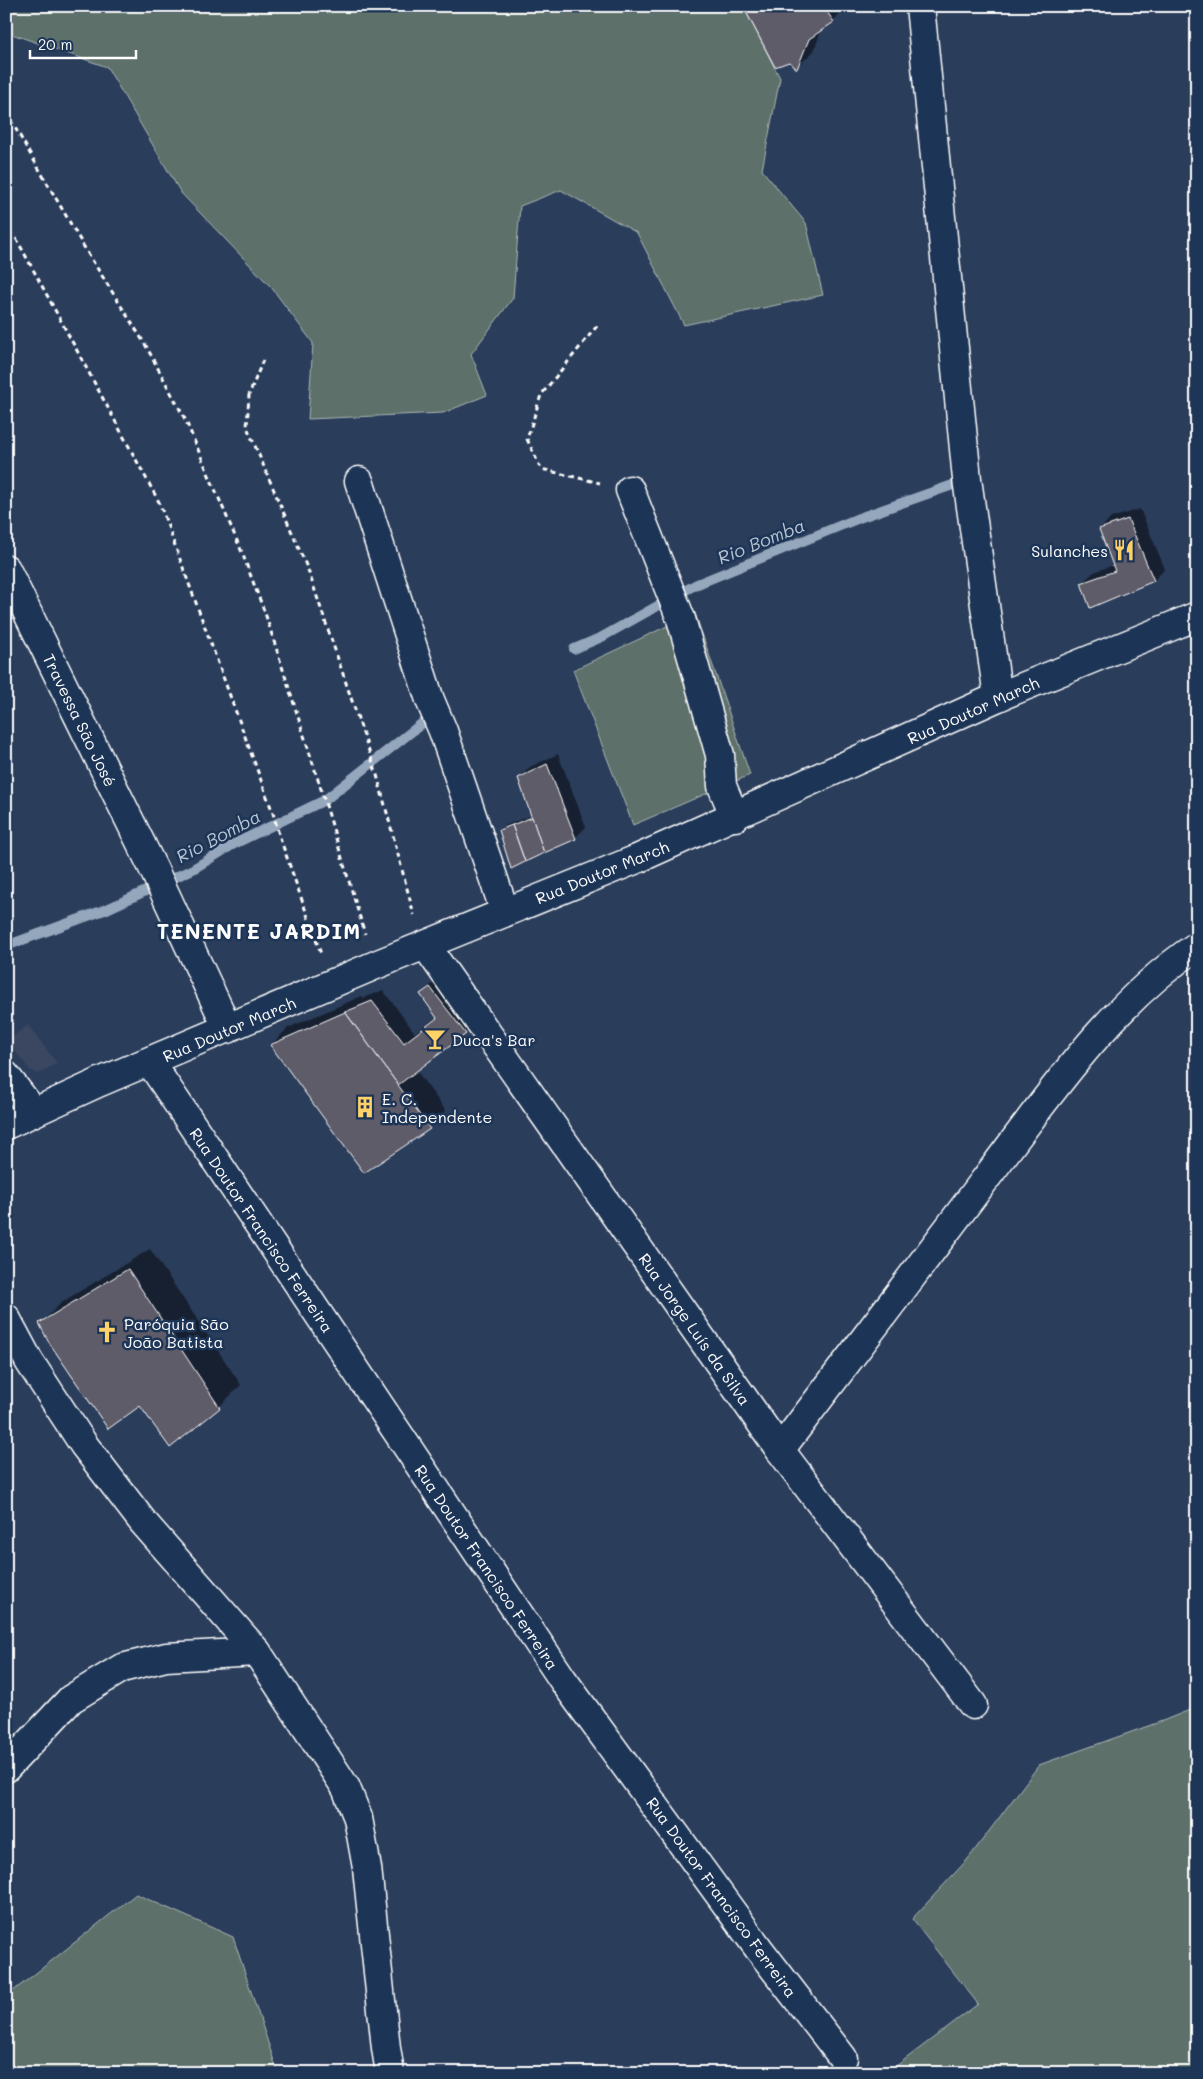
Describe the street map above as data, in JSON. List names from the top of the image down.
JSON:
{
  "streets": {
    "street": [
      "Rua Doutor March",
      "Travessa São José",
      "Rua Doutor Francisco Ferreira",
      "Rua Jorge Luís da Silva"
    ]
  },
  "crossings": [
    ["Rua Doutor March", "Travessa São José"],
    ["Rua Doutor March", "Rua Doutor Francisco Ferreira"],
    ["Rua Doutor March", "Rua Jorge Luís da Silva"]
  ],
  "districts": ["TENENTE JARDIM"],
  "water": ["Rio Bomba"],
  "places": {
    "restaurant": ["Sulanches"],
    "bar": ["Duca's Bar"],
    "building": ["E. C. Independente"],
    "church": ["Paróquia São João Batista"]
  },
  "scale_bar": "20 m"
}
